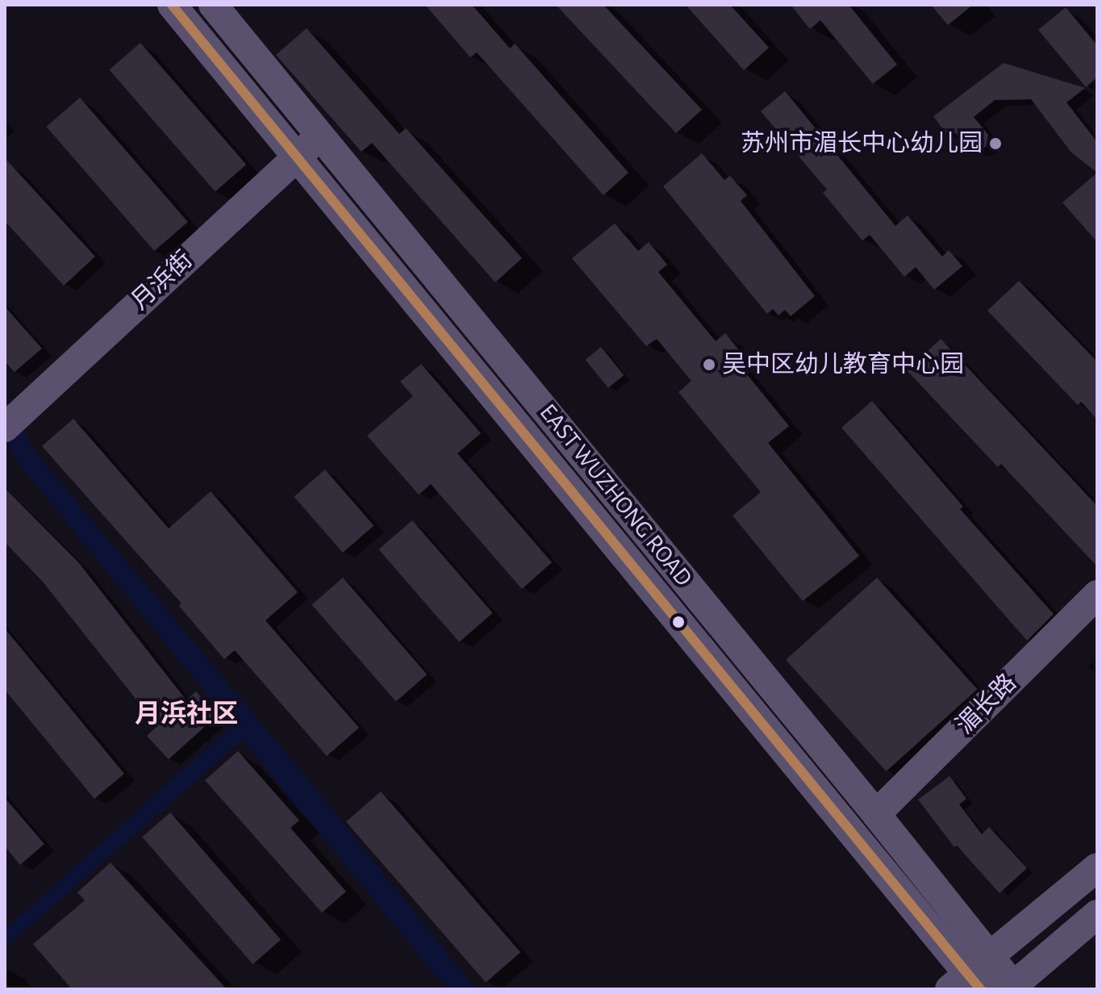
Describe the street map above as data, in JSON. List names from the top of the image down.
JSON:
{
  "streets": {
    "main road": ["月浜街", "EAST WUZHONG ROAD", "湄长路"]
  },
  "crossings": [
    ["月浜街", "EAST WUZHONG ROAD"],
    ["EAST WUZHONG ROAD", "湄长路"]
  ],
  "districts": ["月浜社区"],
  "places": ["苏州市湄长中心幼儿园", "吴中区幼儿教育中心园"]
}
